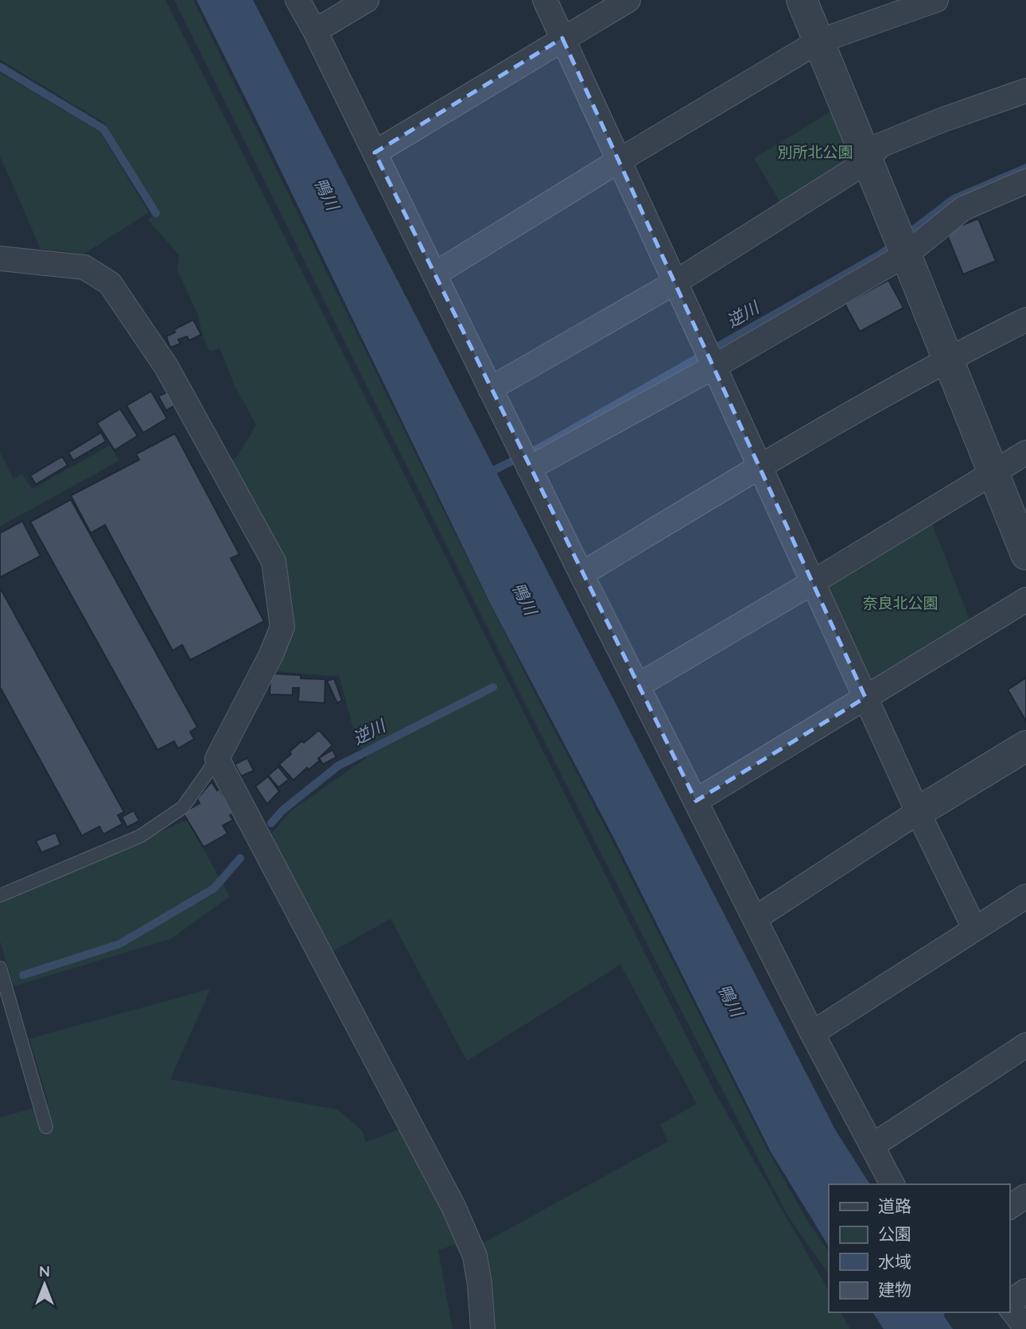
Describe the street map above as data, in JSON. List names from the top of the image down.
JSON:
{
  "water": ["鴨川", "逆川"],
  "parks": ["別所北公園", "奈良北公園"],
  "legend": [
    "道路",
    "公園",
    "水域",
    "建物"
  ],
  "north": "top"
}
